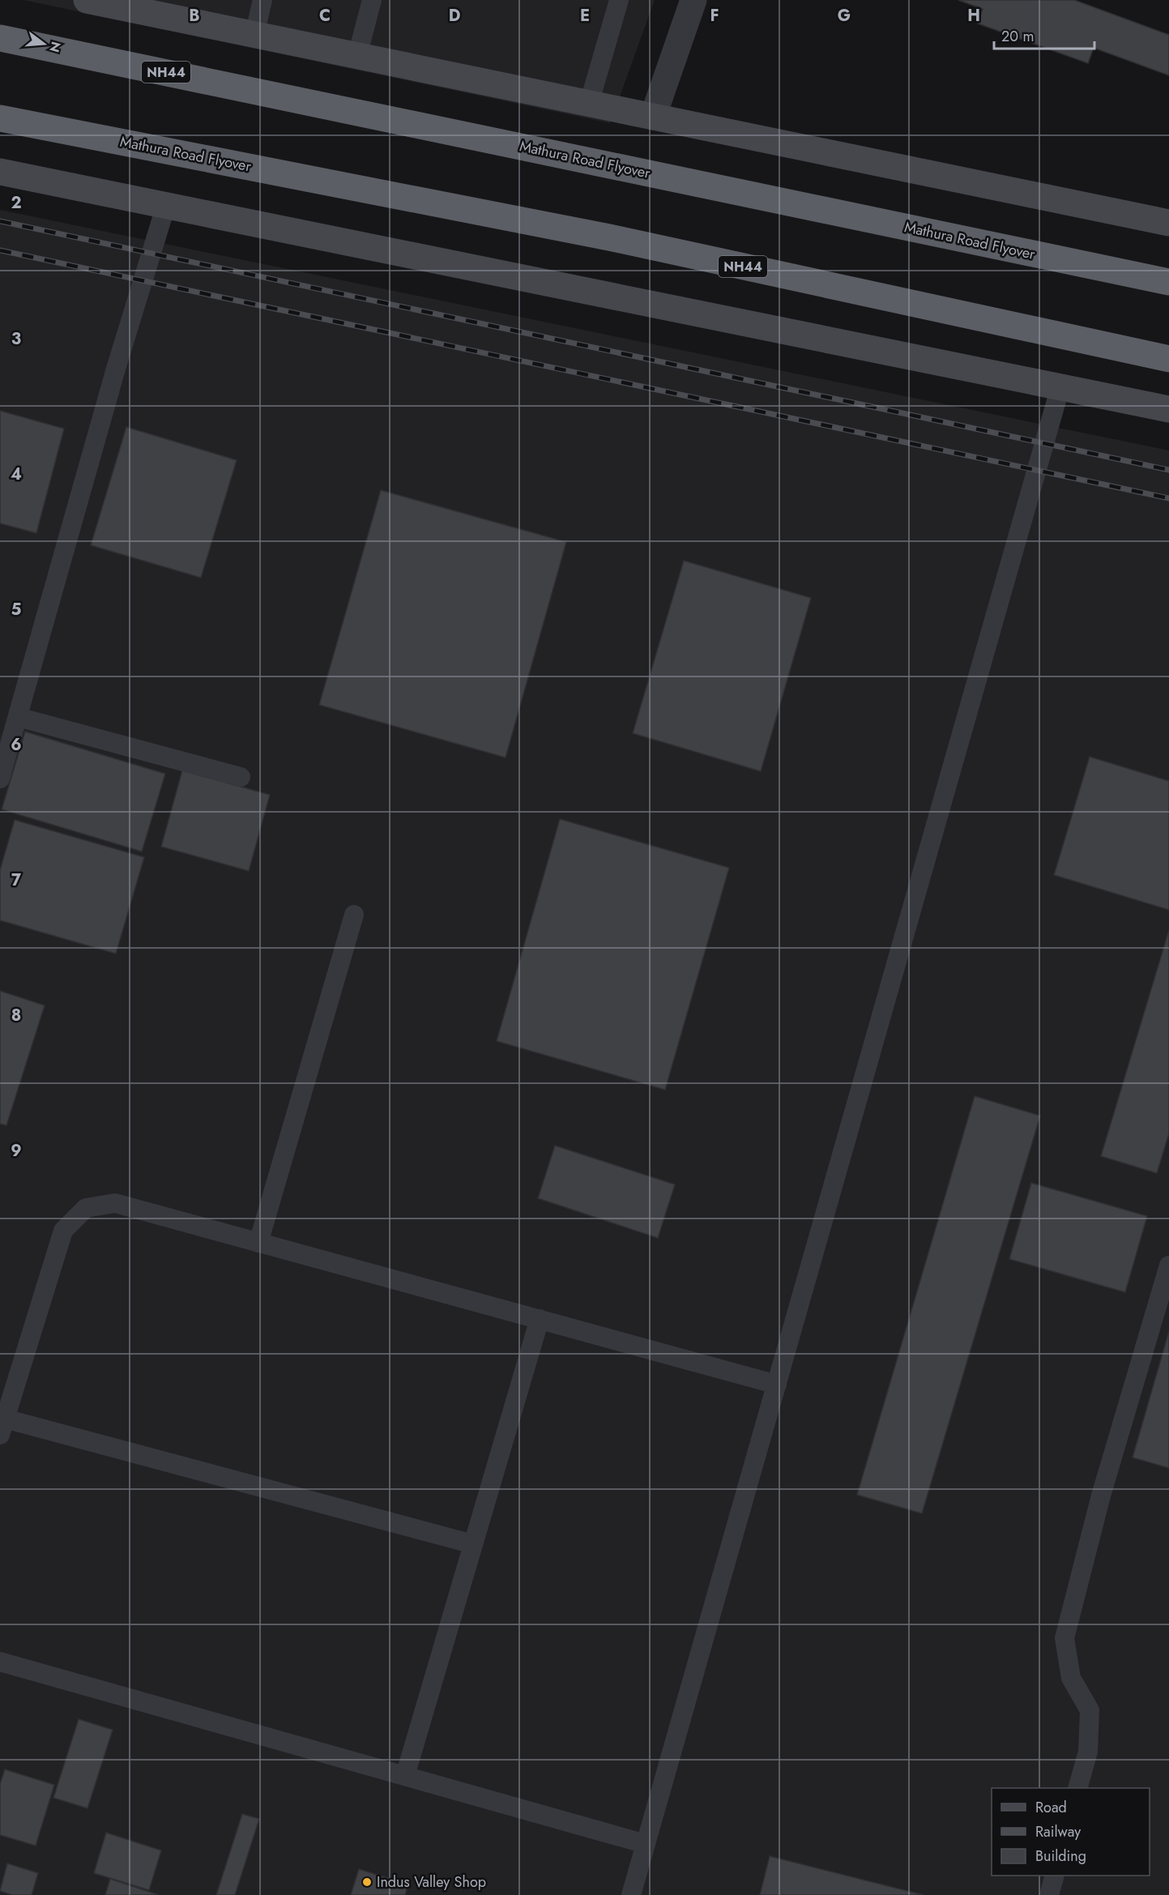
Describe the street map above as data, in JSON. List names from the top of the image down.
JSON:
{
  "streets": {
    "highway": ["NH44", "Mathura Road Flyover"]
  },
  "places": ["Indus Valley Shop"],
  "legend": ["Road", "Railway", "Building"],
  "scale_bar": "20 m",
  "north": "right",
  "grid": {
    "columns": [
      "B",
      "C",
      "D",
      "E",
      "F",
      "G",
      "H"
    ],
    "rows": [
      "2",
      "3",
      "4",
      "5",
      "6",
      "7",
      "8",
      "9"
    ]
  }
}
